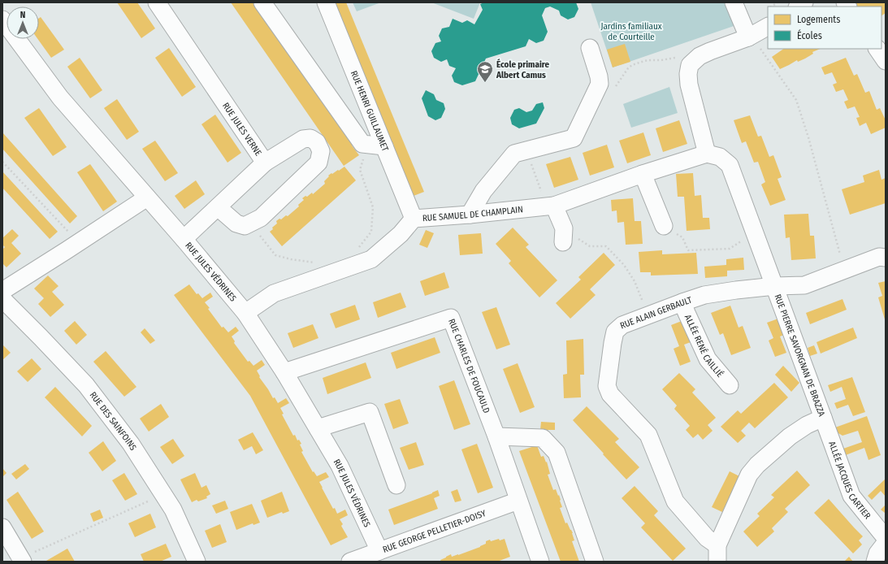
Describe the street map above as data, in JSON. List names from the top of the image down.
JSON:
{
  "streets": {
    "street": [
      "RUE HENRI GUILLAUMET",
      "RUE JULES VERNE",
      "RUE SAMUEL DE CHAMPLAIN",
      "RUE JULES VÉDRINES",
      "RUE ALAIN GERBAULT",
      "ALLÉE RENÉ CAILLIÉ",
      "RUE PIERRE SAVORGNAN DE BRAZZA",
      "RUE CHARLES DE FOUCAULD",
      "RUE DES SAINFOINS",
      "ALLÉE JACQUES CARTIER",
      "RUE GEORGE PELLETIER-DOISY"
    ]
  },
  "crossings": [
    ["RUE HENRI GUILLAUMET", "RUE SAMUEL DE CHAMPLAIN"],
    ["RUE JULES VERNE", "RUE JULES VÉDRINES"],
    ["RUE SAMUEL DE CHAMPLAIN", "RUE JULES VÉDRINES"],
    ["RUE SAMUEL DE CHAMPLAIN", "RUE PIERRE SAVORGNAN DE BRAZZA"],
    ["RUE JULES VÉDRINES", "RUE CHARLES DE FOUCAULD"],
    ["RUE JULES VÉDRINES", "RUE GEORGE PELLETIER-DOISY"],
    ["RUE ALAIN GERBAULT", "ALLÉE RENÉ CAILLIÉ"],
    ["RUE ALAIN GERBAULT", "RUE PIERRE SAVORGNAN DE BRAZZA"],
    ["RUE PIERRE SAVORGNAN DE BRAZZA", "ALLÉE JACQUES CARTIER"],
    ["RUE CHARLES DE FOUCAULD", "RUE GEORGE PELLETIER-DOISY"]
  ],
  "parks": ["Jardins familiaux de Courteille"],
  "places": {
    "school or university": ["École primaire Albert Camus"]
  },
  "legend": ["Logements", "Écoles"],
  "north": "top"
}
